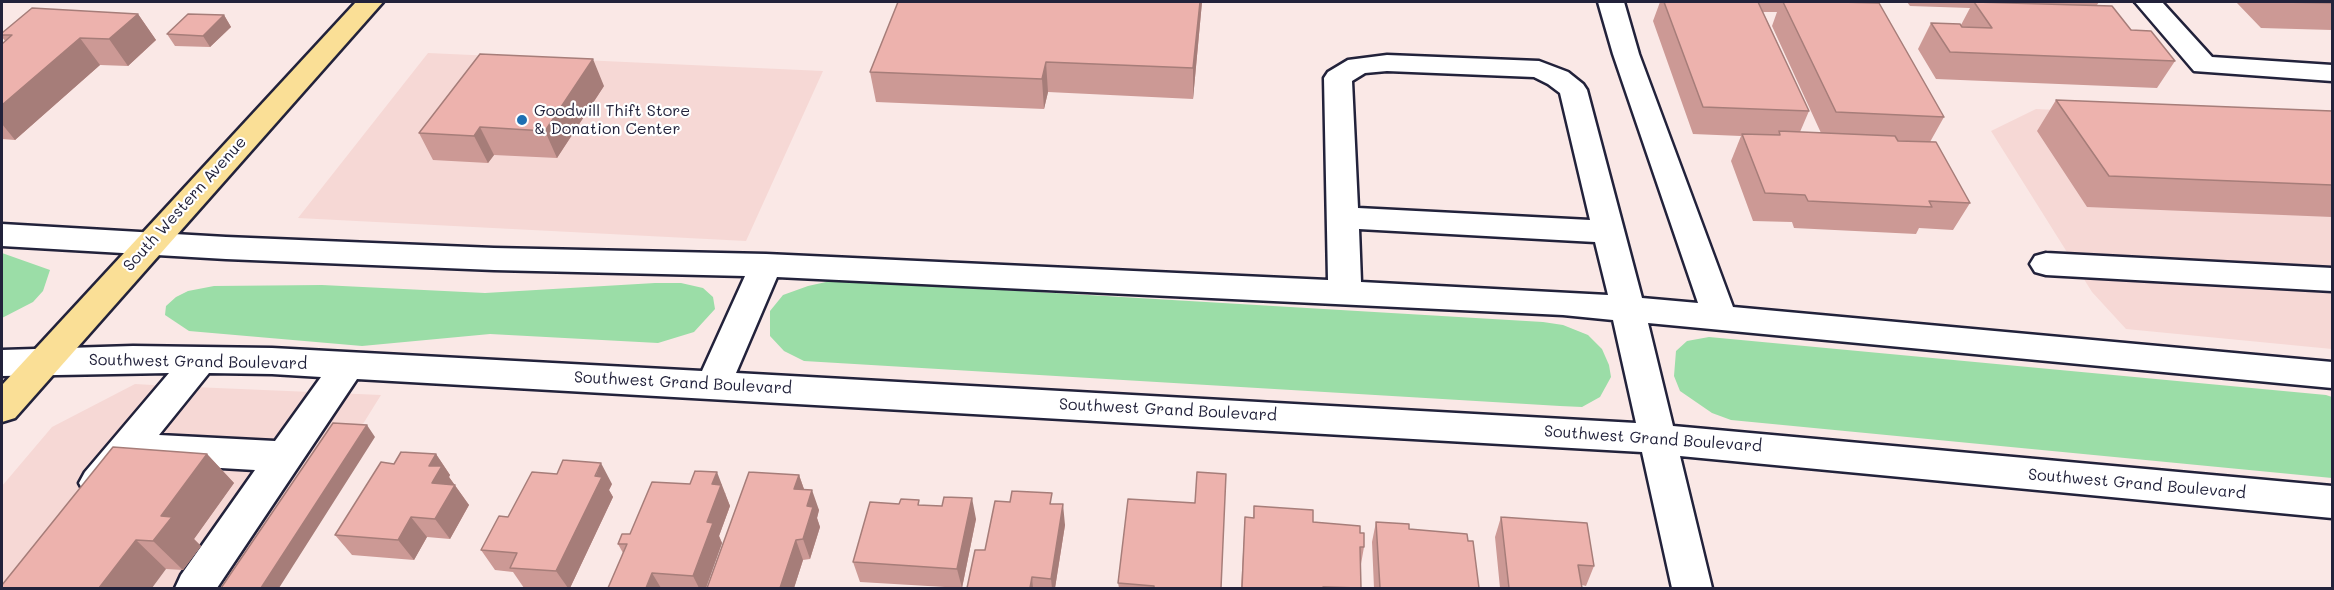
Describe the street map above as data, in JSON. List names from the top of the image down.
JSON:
{
  "streets": {
    "main road": ["South Western Avenue"],
    "street": ["Southwest Grand Boulevard"]
  },
  "crossings": [
    ["South Western Avenue", "Southwest Grand Boulevard"]
  ],
  "places": ["Goodwill Thift Store & Donation Center"]
}
